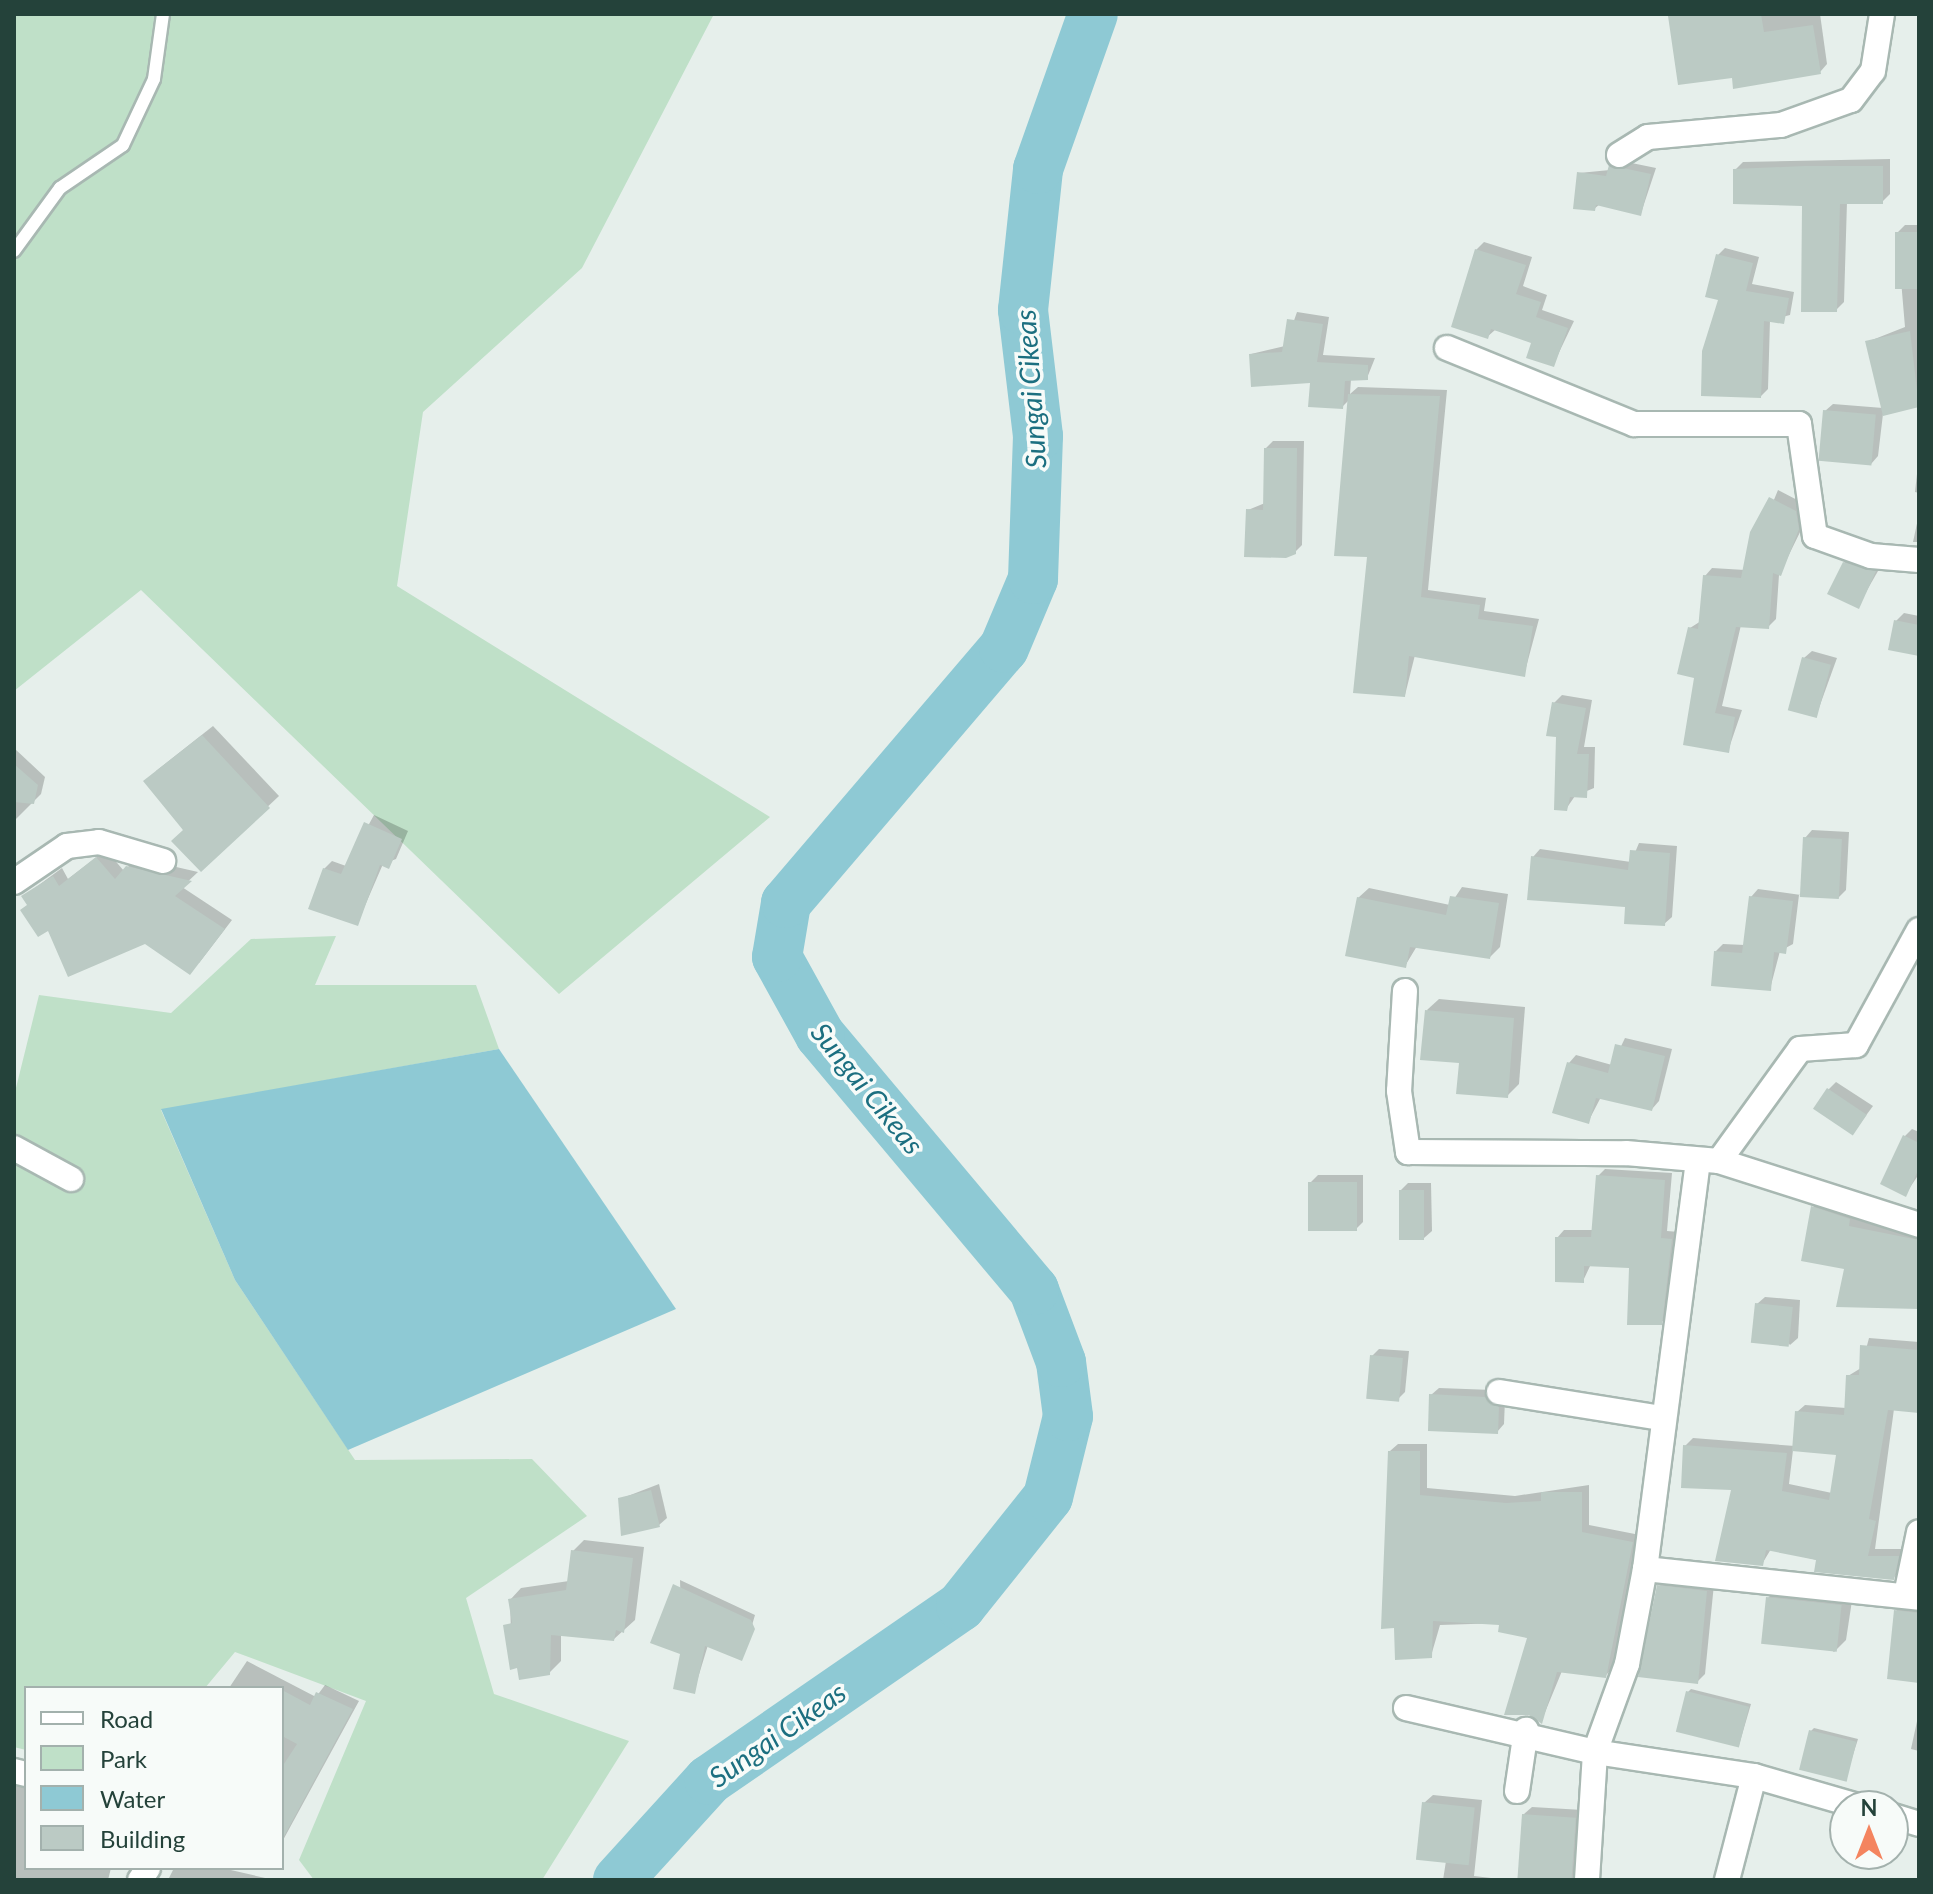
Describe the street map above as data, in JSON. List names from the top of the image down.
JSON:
{
  "water": ["Sungai Cikeas"],
  "legend": [
    "Road",
    "Park",
    "Water",
    "Building"
  ],
  "north": "top"
}
